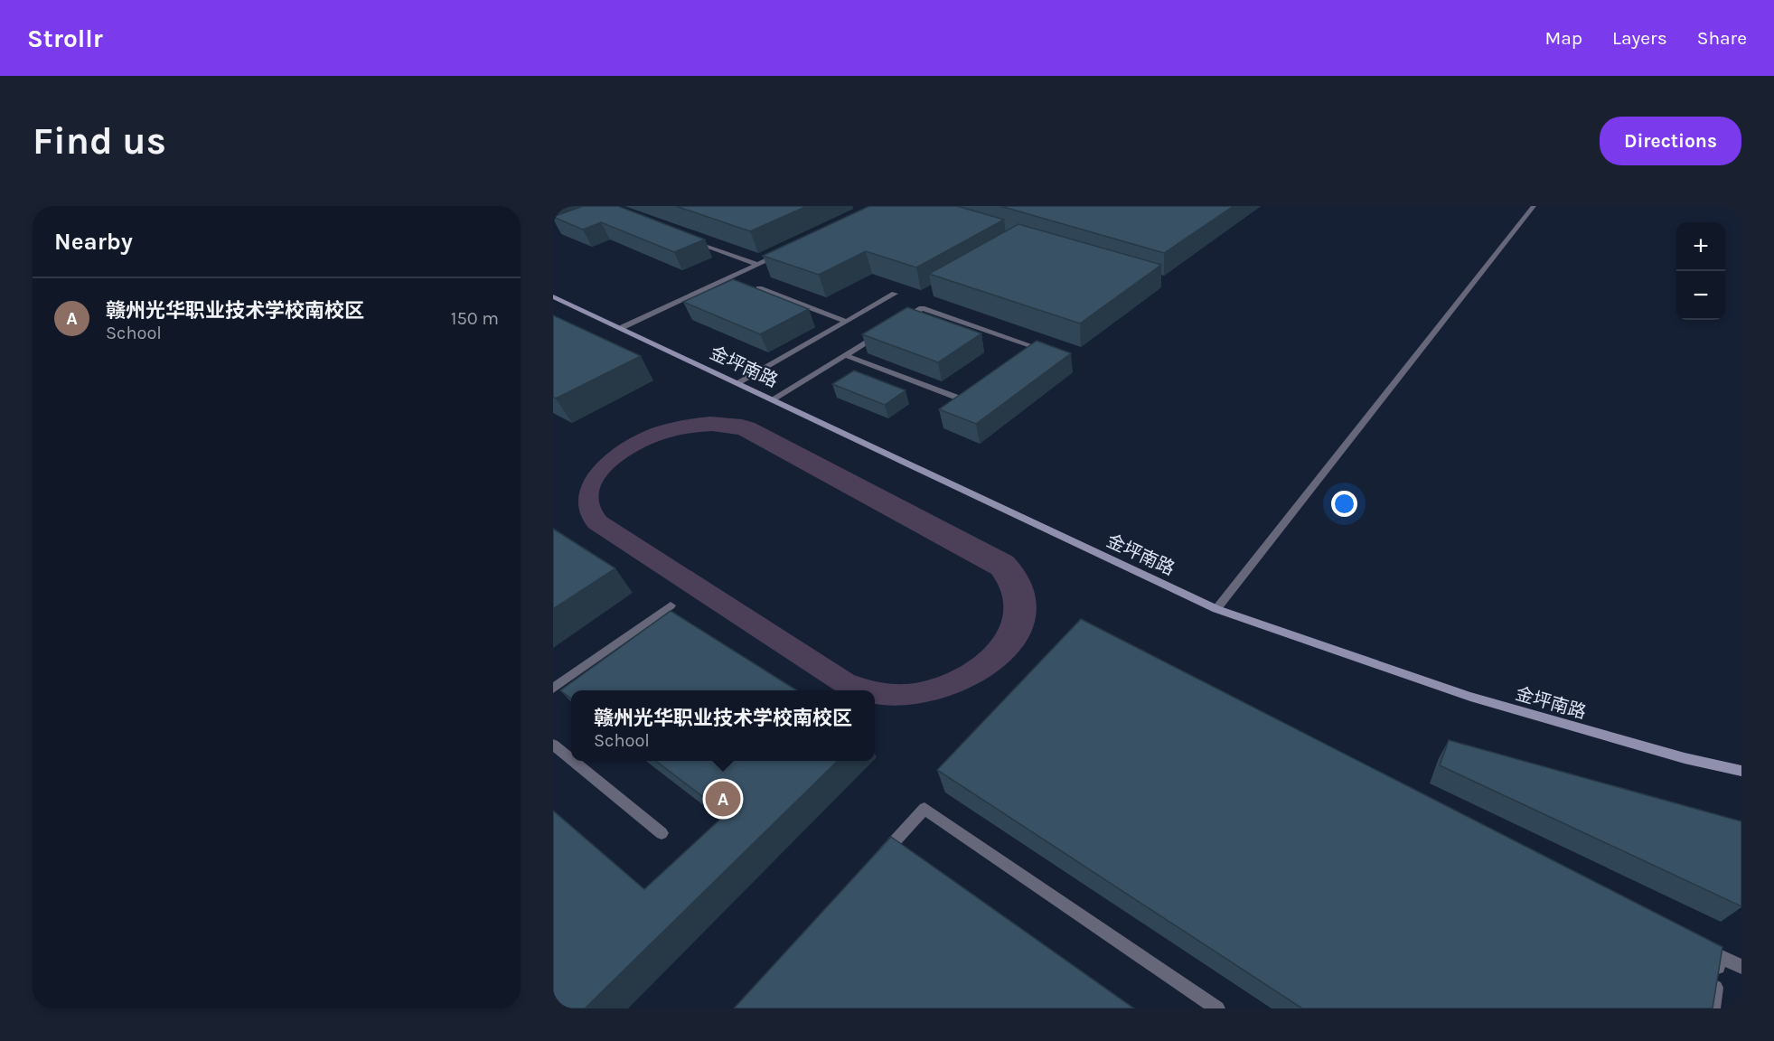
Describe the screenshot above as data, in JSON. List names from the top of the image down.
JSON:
{
  "streets": {
    "street": ["金坪南路"]
  },
  "page": {
    "header": "Strollr",
    "nav": ["Map", "Layers", "Share"],
    "buttons": "Directions",
    "title": "Find us",
    "heading": "Nearby",
    "map_buttons": ["+", "−"],
    "list": [
      {
        "mark": "A",
        "name": "赣州光华职业技术学校南校区",
        "note": "School",
        "value": "150 m"
      }
    ],
    "popup": ["赣州光华职业技术学校南校区", "School"],
    "pins": "A"
  }
}
